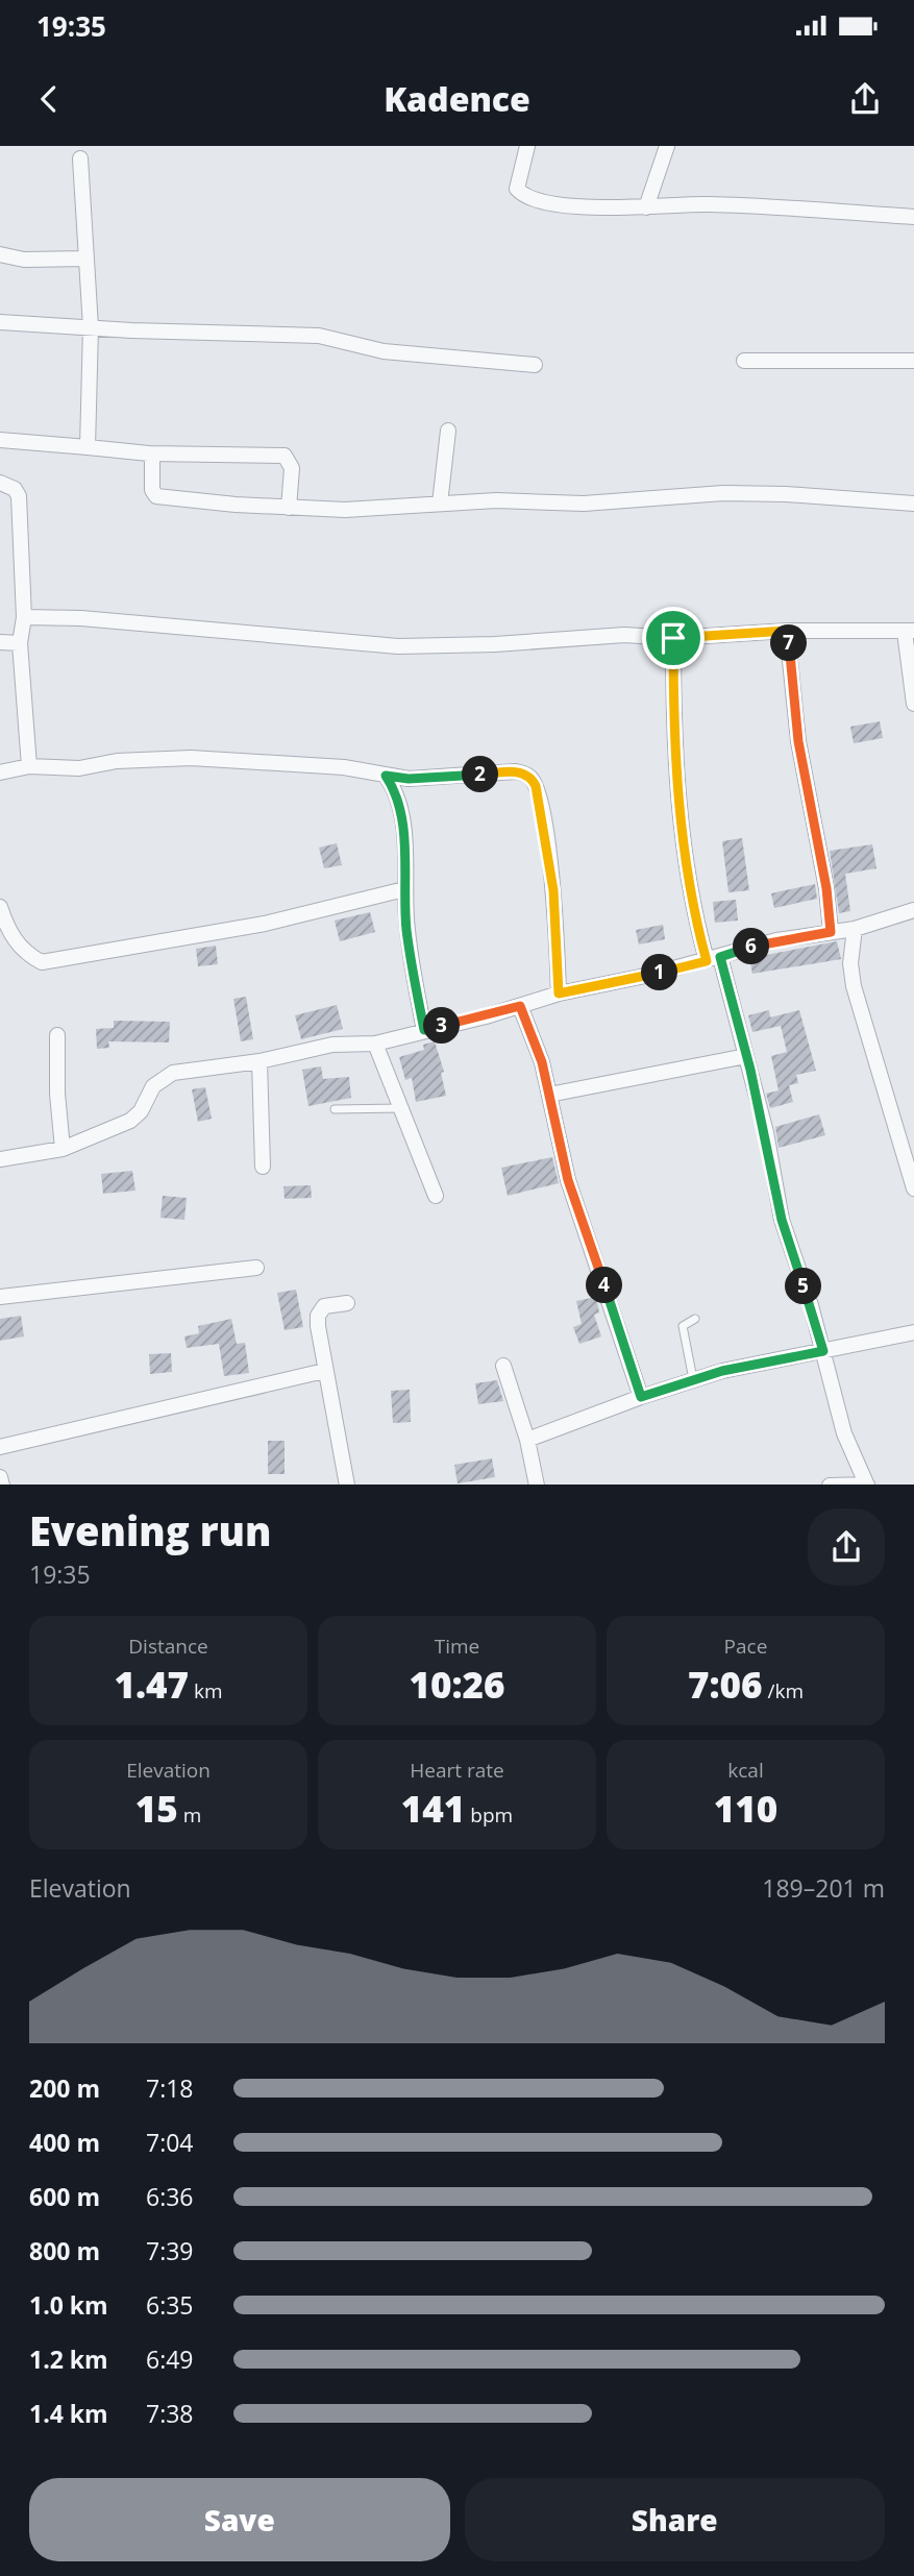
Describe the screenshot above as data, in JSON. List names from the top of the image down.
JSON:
{
  "page": {
    "status": "19:35",
    "header": "Kadence",
    "pins": [
      "7",
      "2",
      "6",
      "1",
      "3",
      "4",
      "5"
    ],
    "heading": ["Evening run", "19:35"],
    "stats": [
      ["Distance", "1.47 km"],
      ["Time", "10:26"],
      ["Pace", "7:06 /km"],
      ["Elevation", "15 m"],
      ["Heart rate", "141 bpm"],
      ["kcal", "110"]
    ],
    "chart": ["Elevation", "189–201 m"],
    "list": [
      {
        "name": "200 m",
        "note": "7:18"
      },
      {
        "name": "400 m",
        "note": "7:04"
      },
      {
        "name": "600 m",
        "note": "6:36"
      },
      {
        "name": "800 m",
        "note": "7:39"
      },
      {
        "name": "1.0 km",
        "note": "6:35"
      },
      {
        "name": "1.2 km",
        "note": "6:49"
      },
      {
        "name": "1.4 km",
        "note": "7:38"
      }
    ],
    "buttons": ["Save", "Share"]
  }
}
